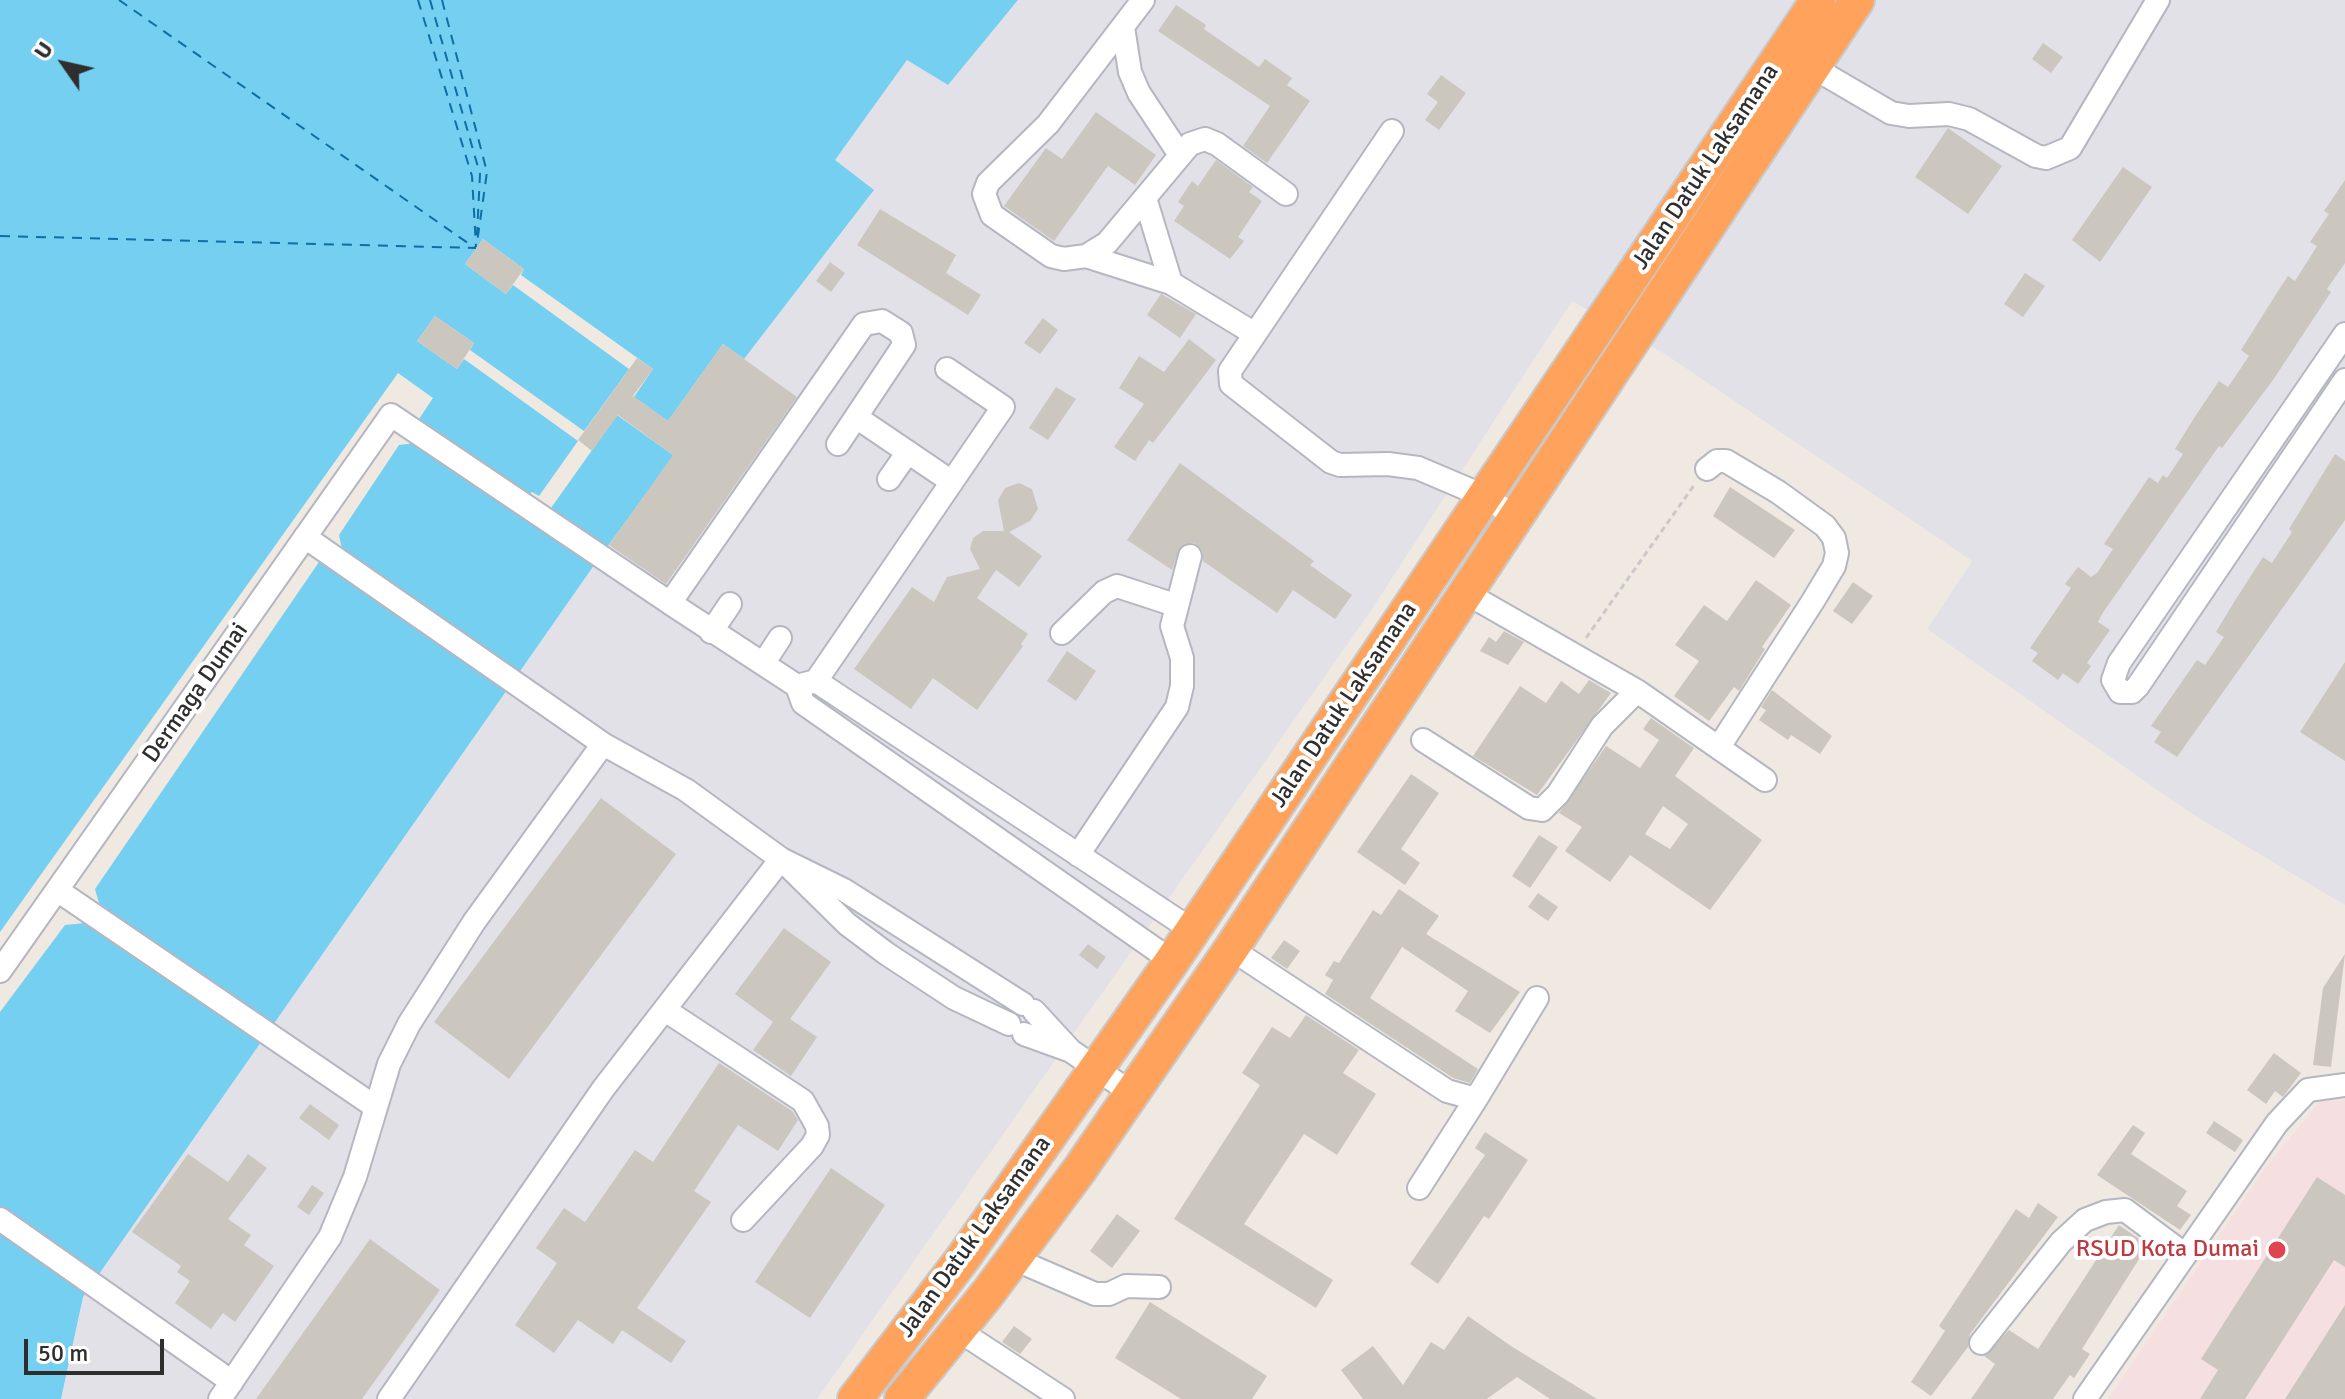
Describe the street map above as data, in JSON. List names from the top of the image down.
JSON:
{
  "streets": {
    "highway": ["Jalan Datuk Laksamana"],
    "street": ["Dermaga Dumai"]
  },
  "places": ["RSUD Kota Dumai"],
  "scale_bar": "50 m",
  "north": "top left"
}
